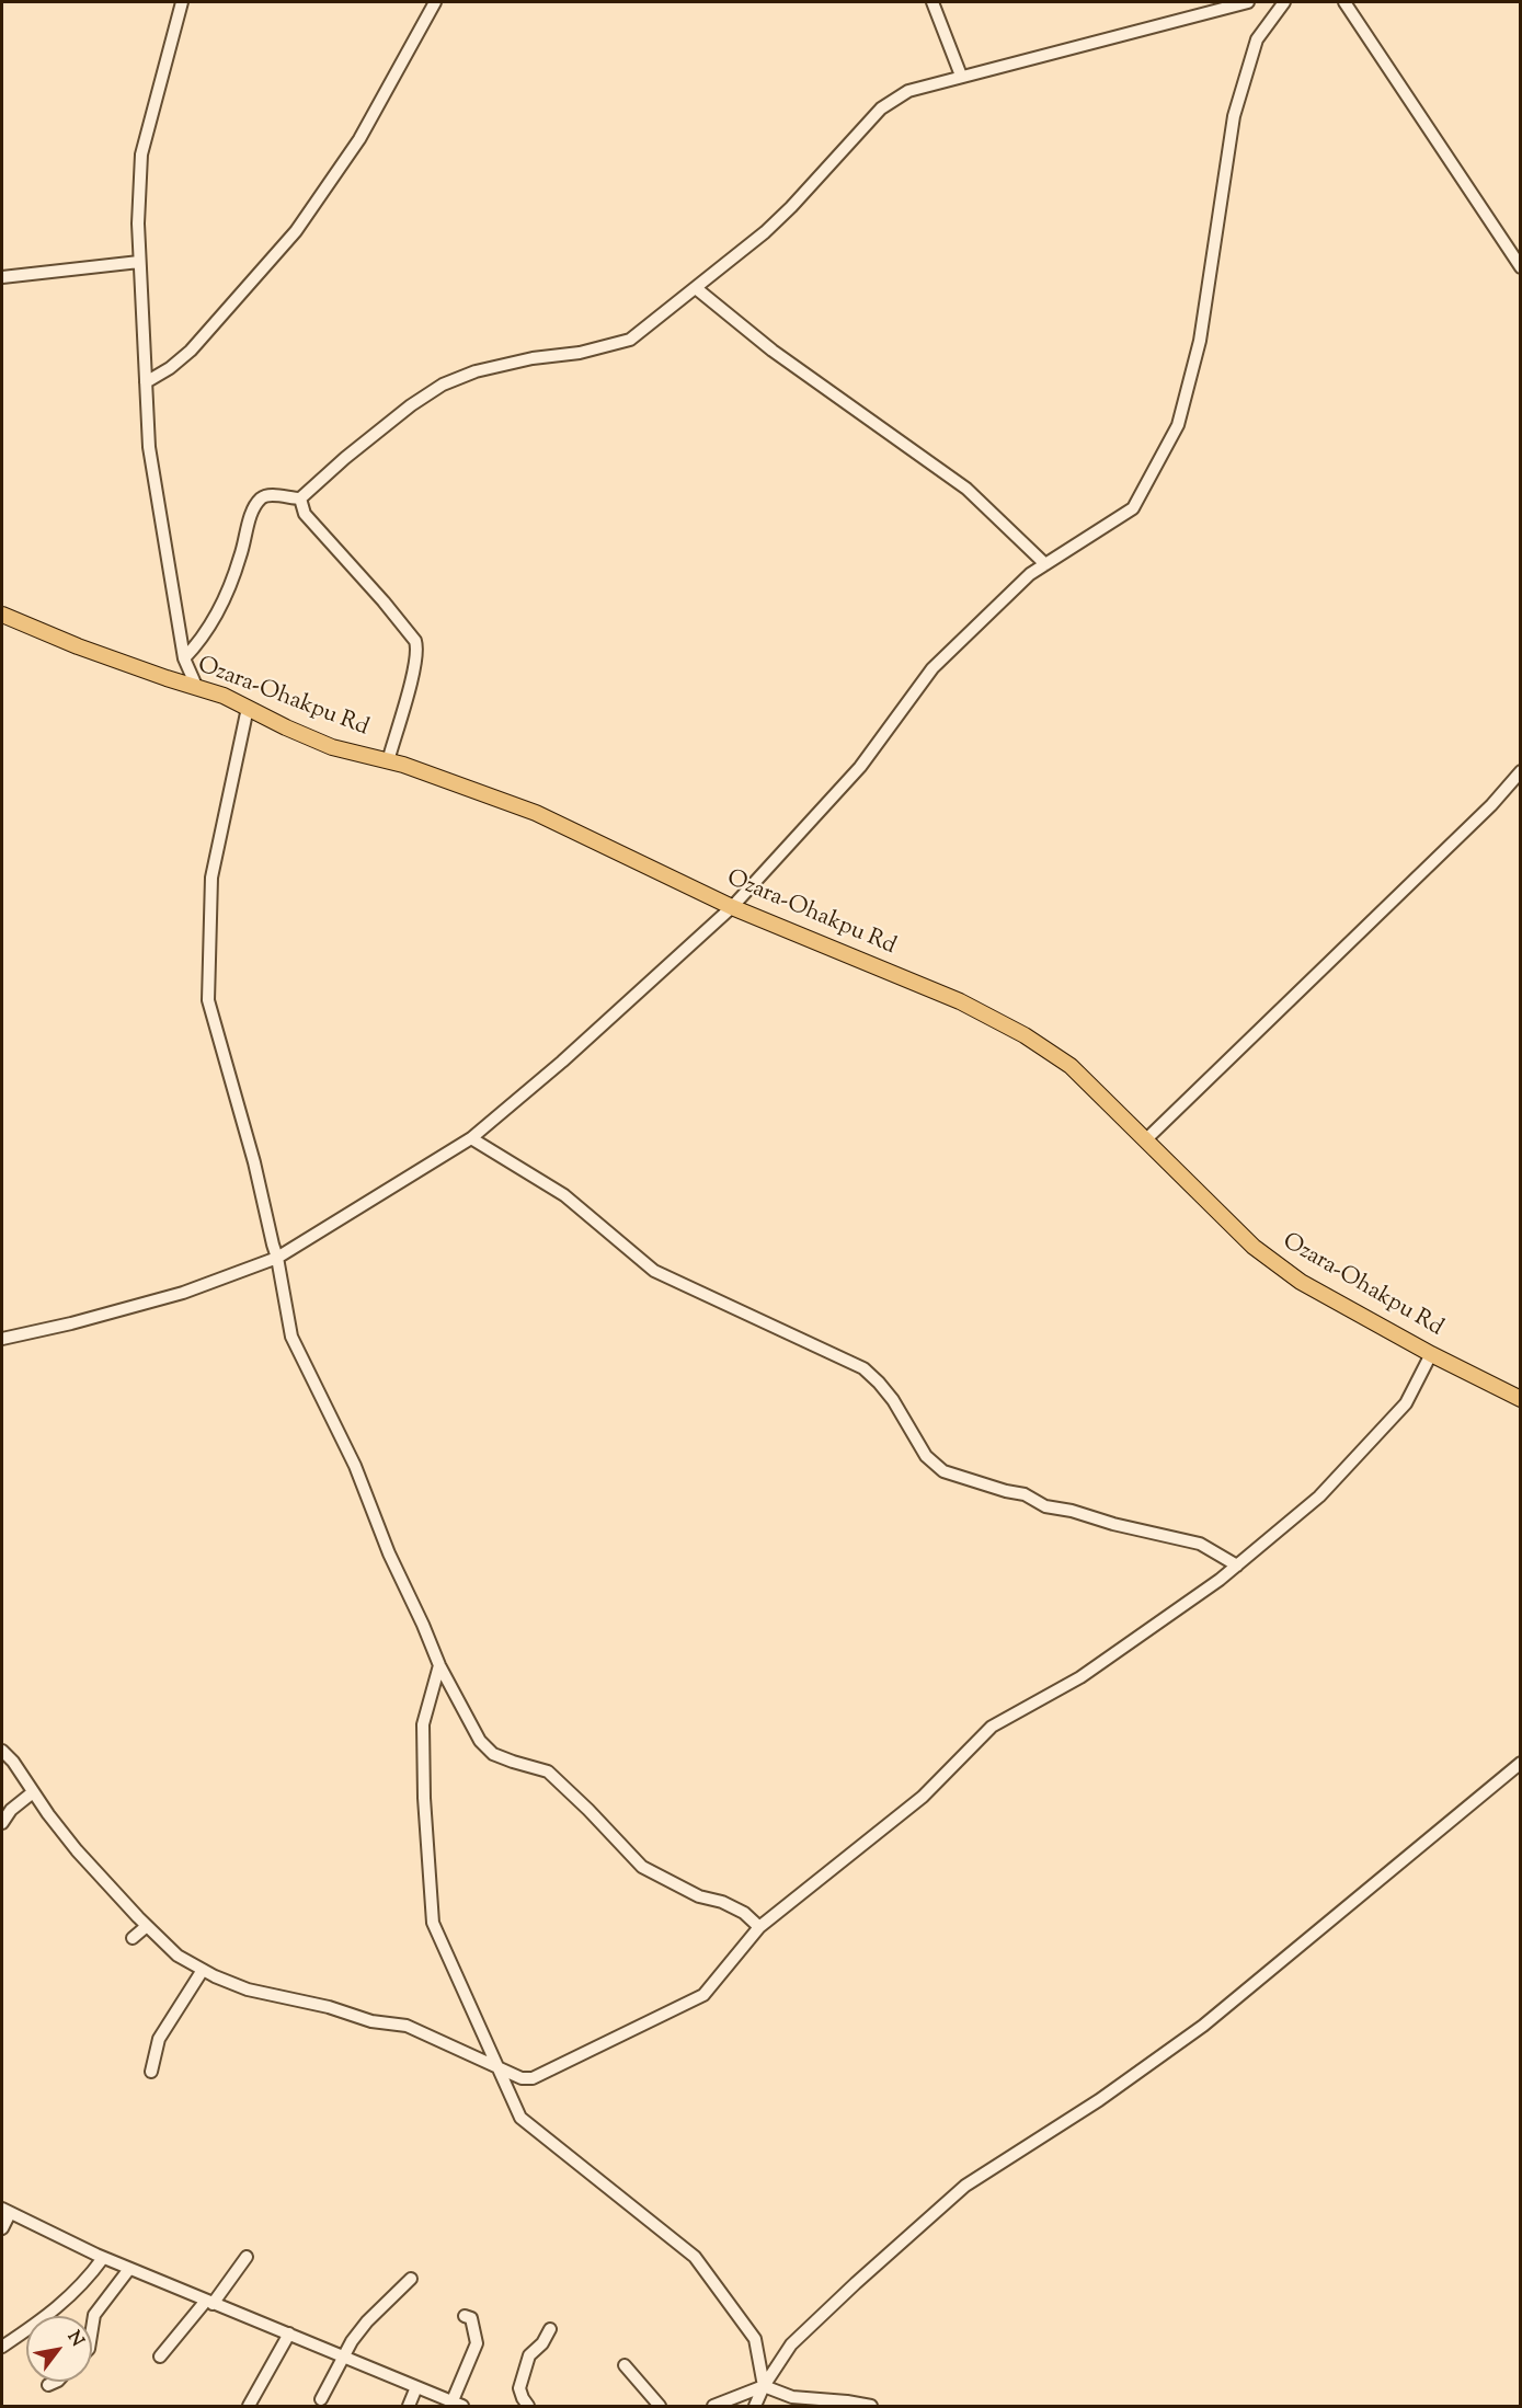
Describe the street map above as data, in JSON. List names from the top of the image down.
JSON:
{
  "streets": {
    "main road": ["Ozara-Ohakpu Rd"]
  },
  "north": "top right"
}
